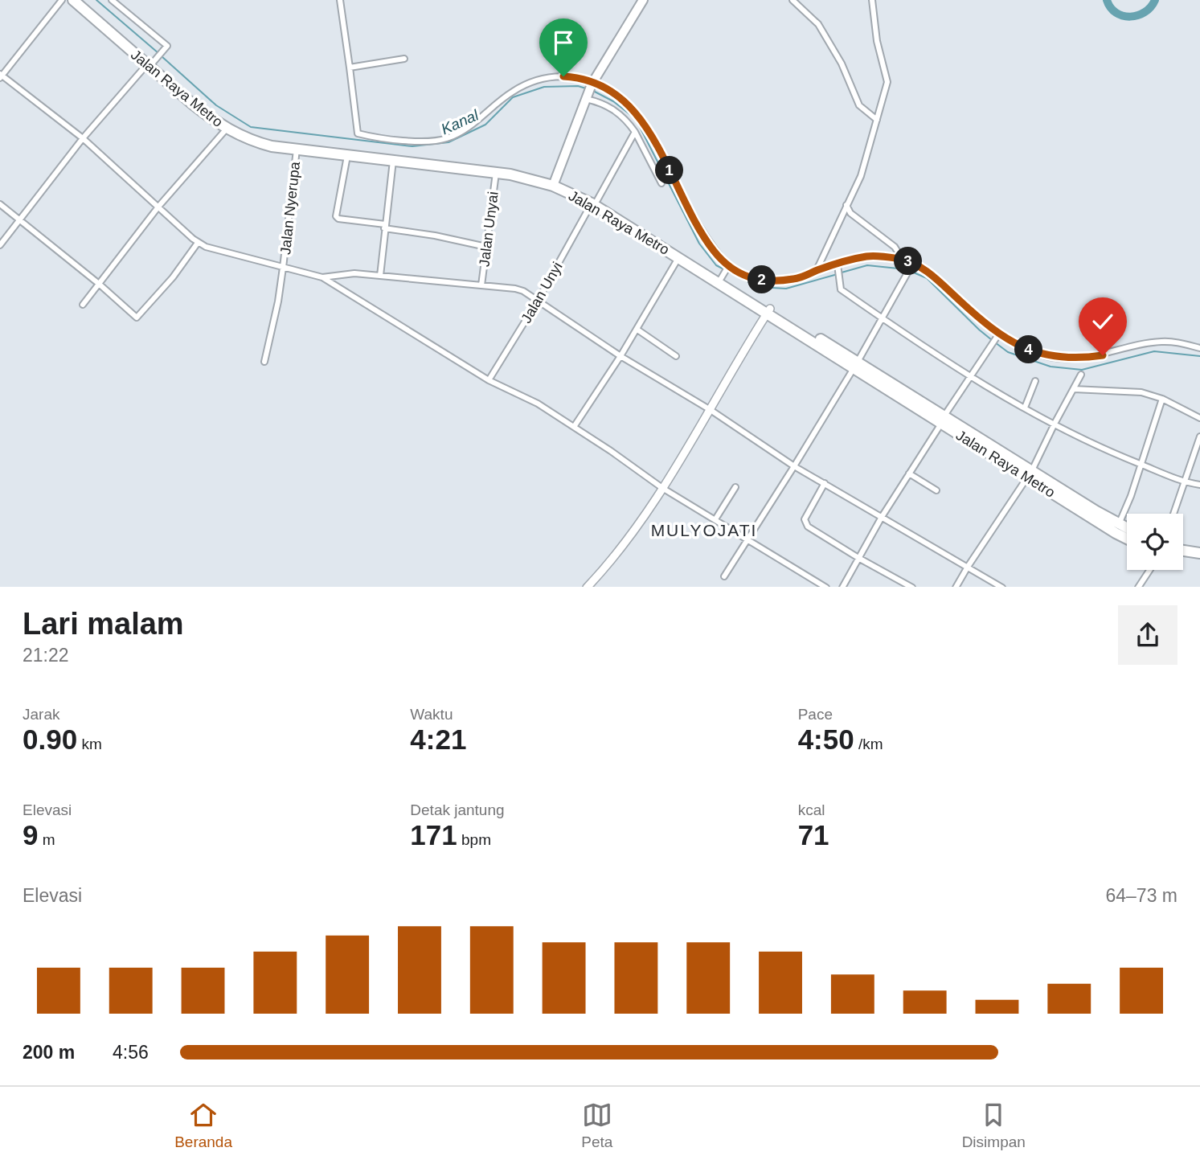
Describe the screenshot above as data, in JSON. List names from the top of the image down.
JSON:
{
  "streets": {
    "highway": ["Jalan Raya Metro"],
    "street": ["Jalan Nyerupa", "Jalan Unyai", "Jalan Unyi"]
  },
  "crossings": [
    ["Jalan Raya Metro", "Jalan Nyerupa"],
    ["Jalan Raya Metro", "Jalan Unyai"],
    ["Jalan Raya Metro", "Jalan Unyi"]
  ],
  "districts": ["MULYOJATI"],
  "water": ["Kanal"],
  "page": {
    "pins": [
      "1",
      "3",
      "2",
      "4"
    ],
    "heading": ["Lari malam", "21:22"],
    "stats": [
      ["Jarak", "0.90 km"],
      ["Waktu", "4:21"],
      ["Pace", "4:50 /km"],
      ["Elevasi", "9 m"],
      ["Detak jantung", "171 bpm"],
      ["kcal", "71"]
    ],
    "chart": ["Elevasi", "64–73 m"],
    "list": [
      {
        "name": "200 m",
        "note": "4:56"
      }
    ],
    "tabs": ["Beranda", "Peta", "Disimpan"]
  }
}
